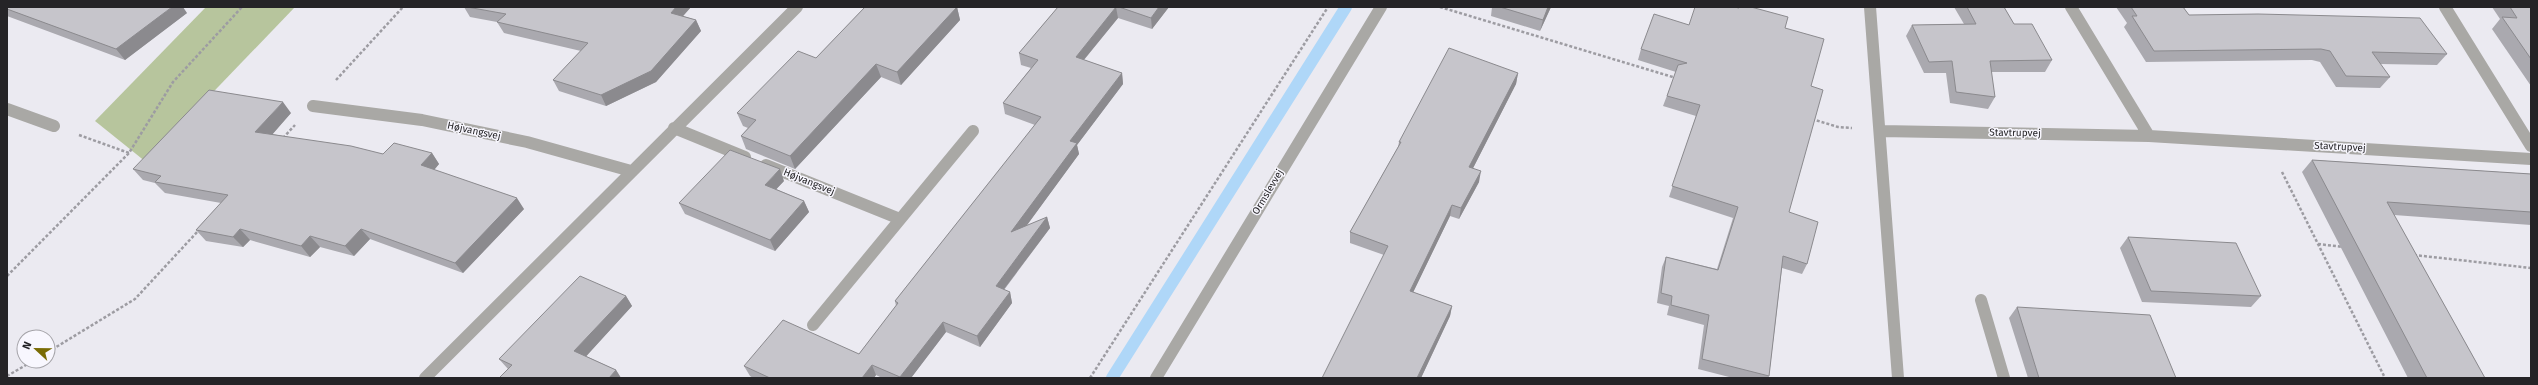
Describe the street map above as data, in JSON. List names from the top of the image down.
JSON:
{
  "streets": {
    "street": ["Højvangsvej", "Stavtrupvej", "Ormslevvej"]
  },
  "north": "left"
}
